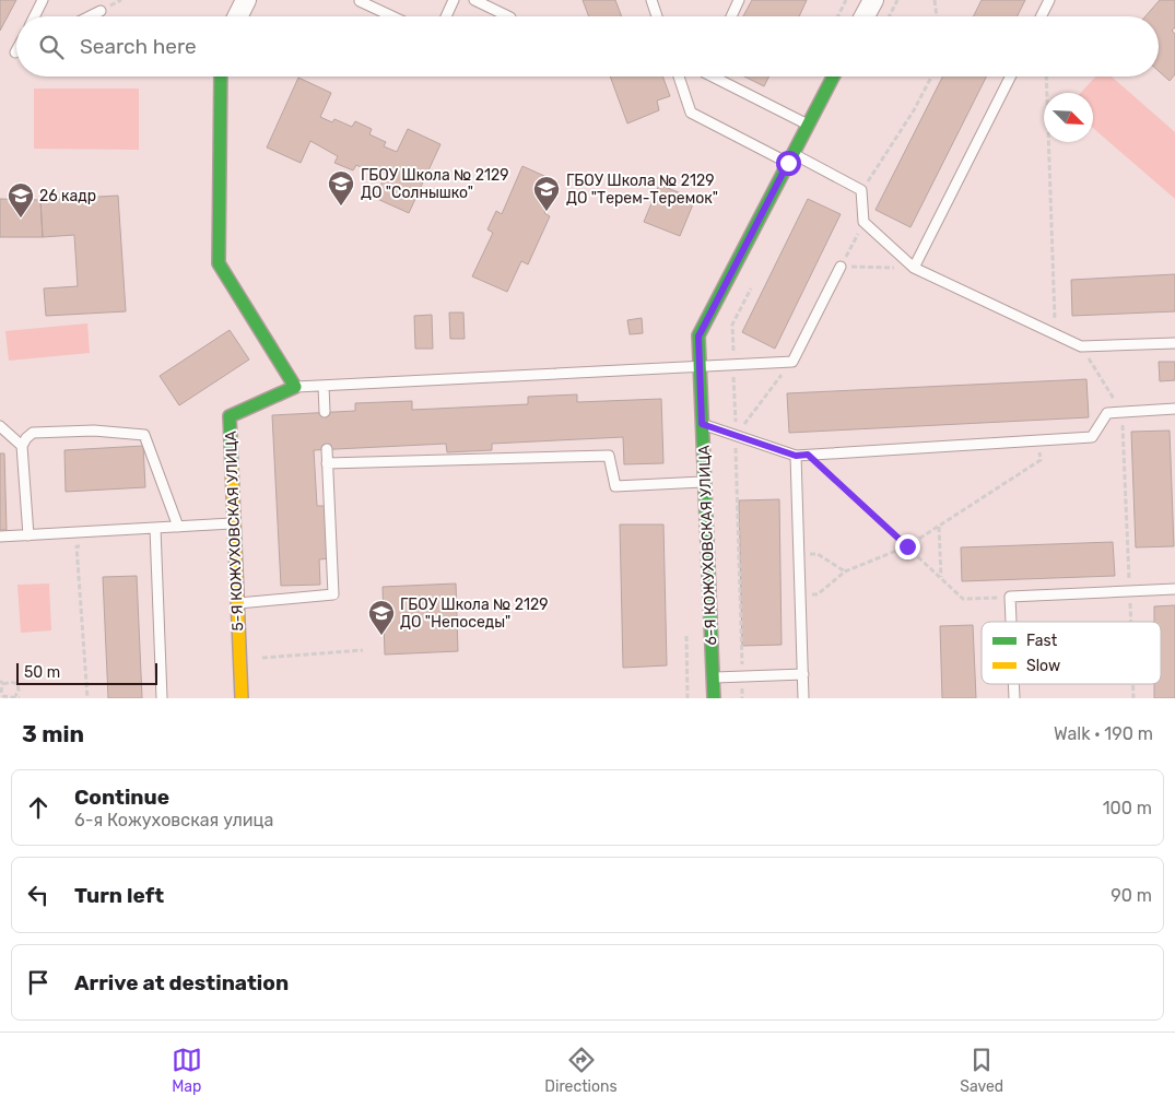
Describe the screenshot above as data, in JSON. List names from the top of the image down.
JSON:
{
  "streets": {
    "street": ["5-Я КОЖУХОВСКАЯ УЛИЦА", "6-Я КОЖУХОВСКАЯ УЛИЦА"]
  },
  "places": {
    "school or university": [
      "ГБОУ Школа № 2129 ДО \"Солнышко\"",
      "ГБОУ Школа № 2129 ДО \"Терем-Теремок\"",
      "26 кадр",
      "ГБОУ Школа № 2129 ДО \"Непоседы\""
    ]
  },
  "legend": ["Fast", "Slow"],
  "scale_bar": "50 m",
  "north": "bottom right",
  "page": {
    "search": "Search here",
    "scale": "50 m",
    "heading": ["3 min", "Walk · 190 m"],
    "list": [
      ["Continue", "6-я Кожуховская улица", "100 m"],
      ["Turn left", "90 m"],
      "Arrive at destination"
    ],
    "nav": ["Map", "Directions", "Saved"]
  }
}
